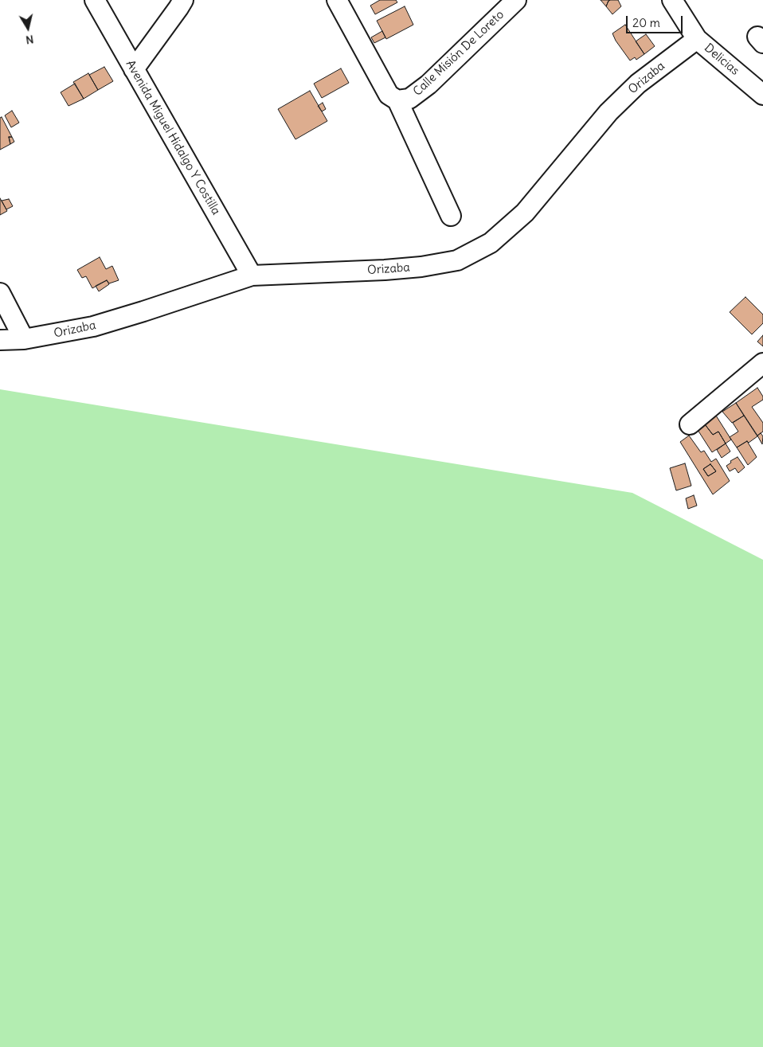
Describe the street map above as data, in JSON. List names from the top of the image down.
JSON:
{
  "streets": {
    "street": [
      "Calle Misión De Loreto",
      "Delicias",
      "Orizaba",
      "Avenida Miguel Hidalgo Y Costilla"
    ]
  },
  "crossings": [
    ["Delicias", "Orizaba"],
    ["Orizaba", "Avenida Miguel Hidalgo Y Costilla"]
  ],
  "scale_bar": "20 m",
  "north": "bottom"
}
